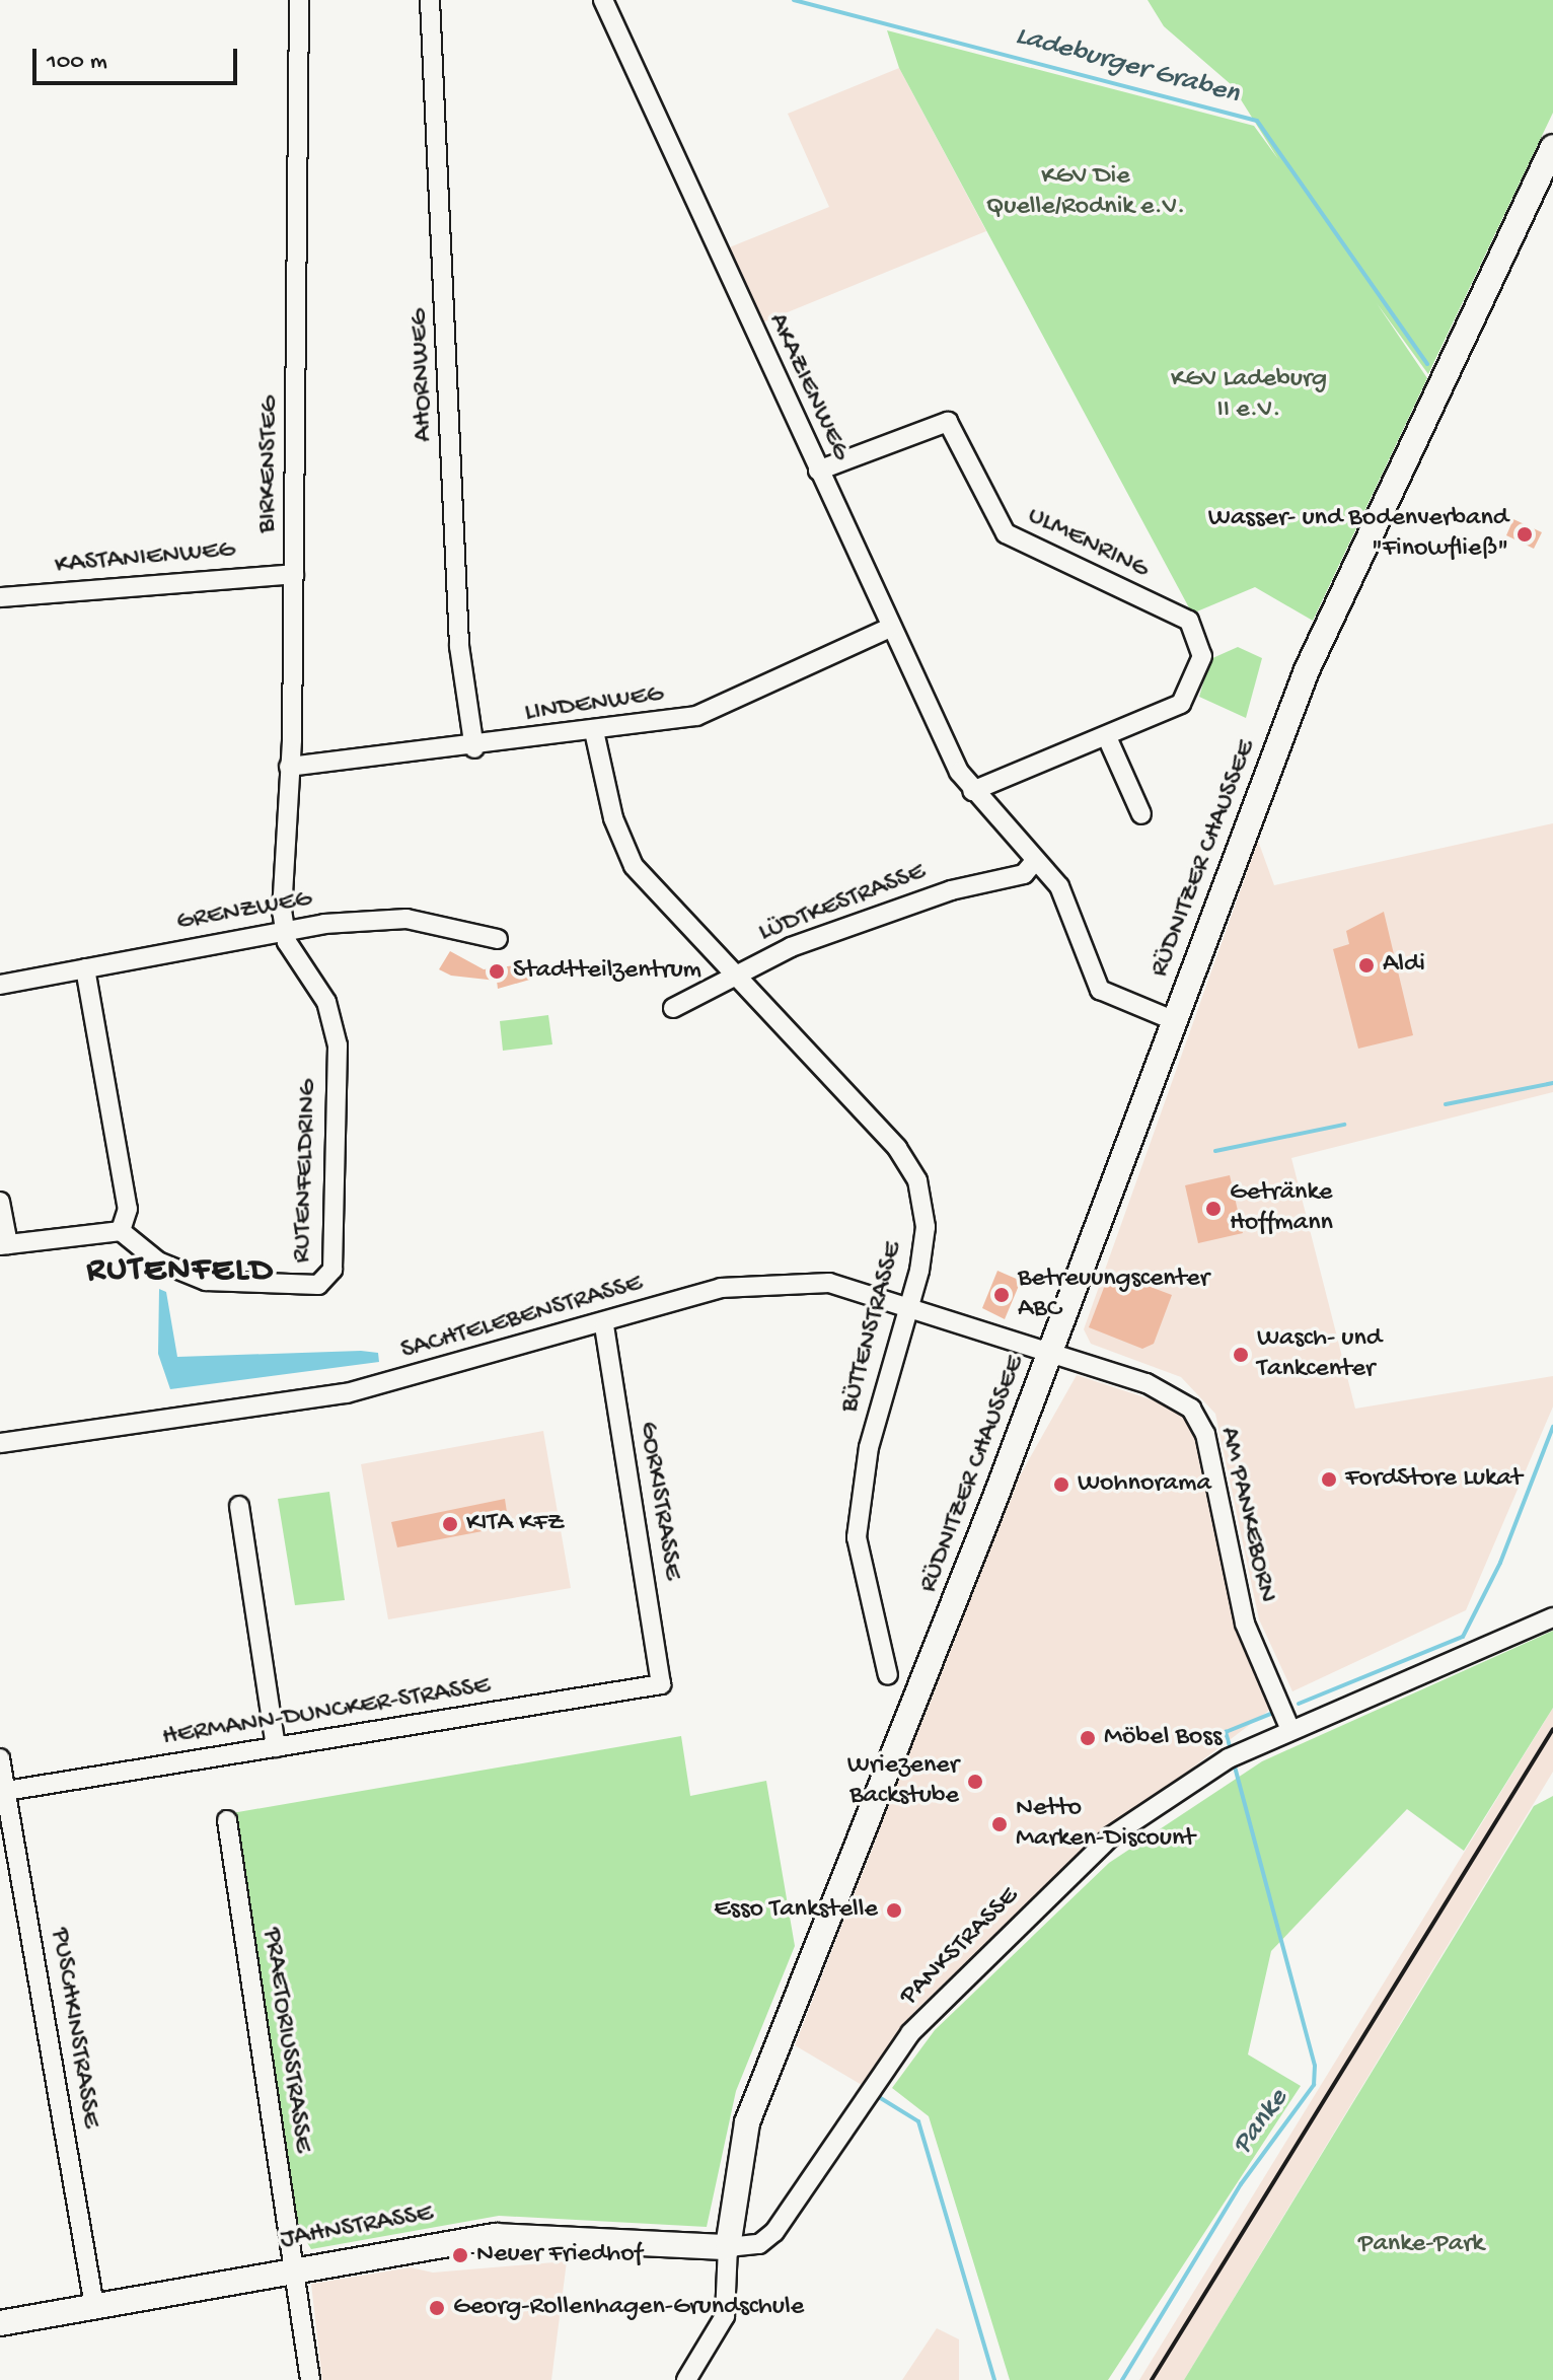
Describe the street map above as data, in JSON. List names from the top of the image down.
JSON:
{
  "streets": {
    "main road": ["RÜDNITZER CHAUSSEE", "JAHNSTRASSE"],
    "street": [
      "AHORNWEG",
      "AKAZIENWEG",
      "BIRKENSTEG",
      "ULMENRING",
      "KASTANIENWEG",
      "LINDENWEG",
      "LÜDTKESTRASSE",
      "GRENZWEG",
      "RUTENFELDRING",
      "SACHTELEBENSTRASSE",
      "BÜTTENSTRASSE",
      "GORKISTRASSE",
      "AM PANKEBORN",
      "HERMANN-DUNCKER-STRASSE",
      "PANKSTRASSE",
      "PUSCHKINSTRASSE",
      "PRAETORIUSSTRASSE"
    ]
  },
  "crossings": [
    ["AHORNWEG", "LINDENWEG"],
    ["AKAZIENWEG", "ULMENRING"],
    ["AKAZIENWEG", "LINDENWEG"],
    ["AKAZIENWEG", "RÜDNITZER CHAUSSEE"],
    ["AKAZIENWEG", "LÜDTKESTRASSE"],
    ["BIRKENSTEG", "KASTANIENWEG"],
    ["BIRKENSTEG", "LINDENWEG"],
    ["BIRKENSTEG", "GRENZWEG"],
    ["BIRKENSTEG", "RUTENFELDRING"],
    ["LINDENWEG", "BÜTTENSTRASSE"],
    ["RÜDNITZER CHAUSSEE", "SACHTELEBENSTRASSE"],
    ["RÜDNITZER CHAUSSEE", "AM PANKEBORN"],
    ["RÜDNITZER CHAUSSEE", "PANKSTRASSE"],
    ["RÜDNITZER CHAUSSEE", "JAHNSTRASSE"],
    ["LÜDTKESTRASSE", "BÜTTENSTRASSE"],
    ["GRENZWEG", "RUTENFELDRING"],
    ["SACHTELEBENSTRASSE", "BÜTTENSTRASSE"],
    ["SACHTELEBENSTRASSE", "GORKISTRASSE"],
    ["SACHTELEBENSTRASSE", "AM PANKEBORN"],
    ["GORKISTRASSE", "HERMANN-DUNCKER-STRASSE"],
    ["AM PANKEBORN", "PANKSTRASSE"],
    ["HERMANN-DUNCKER-STRASSE", "PUSCHKINSTRASSE"],
    ["PANKSTRASSE", "JAHNSTRASSE"],
    ["PUSCHKINSTRASSE", "JAHNSTRASSE"],
    ["PRAETORIUSSTRASSE", "JAHNSTRASSE"]
  ],
  "districts": ["RUTENFELD"],
  "water": ["Ladeburger Graben", "Panke"],
  "parks": ["KGV Die Quelle/Rodnik e.V.", "KGV Ladeburg II e.V.", "Panke-Park"],
  "places": [
    "Wasser- und Bodenverband \"Finowfließ\"",
    "Aldi",
    "Stadtteilzentrum",
    "Getränke Hoffmann",
    "Betreuungscenter ABC",
    "Wasch- und Tankcenter",
    "FordStore Lukat",
    "Wohnorama",
    "KITA KFZ",
    "Möbel Boss",
    "Wriezener Backstube",
    "Netto Marken-Discount",
    "Esso Tankstelle",
    "Neuer Friedhof",
    "Georg-Rollenhagen-Grundschule"
  ],
  "scale_bar": "100 m"
}
